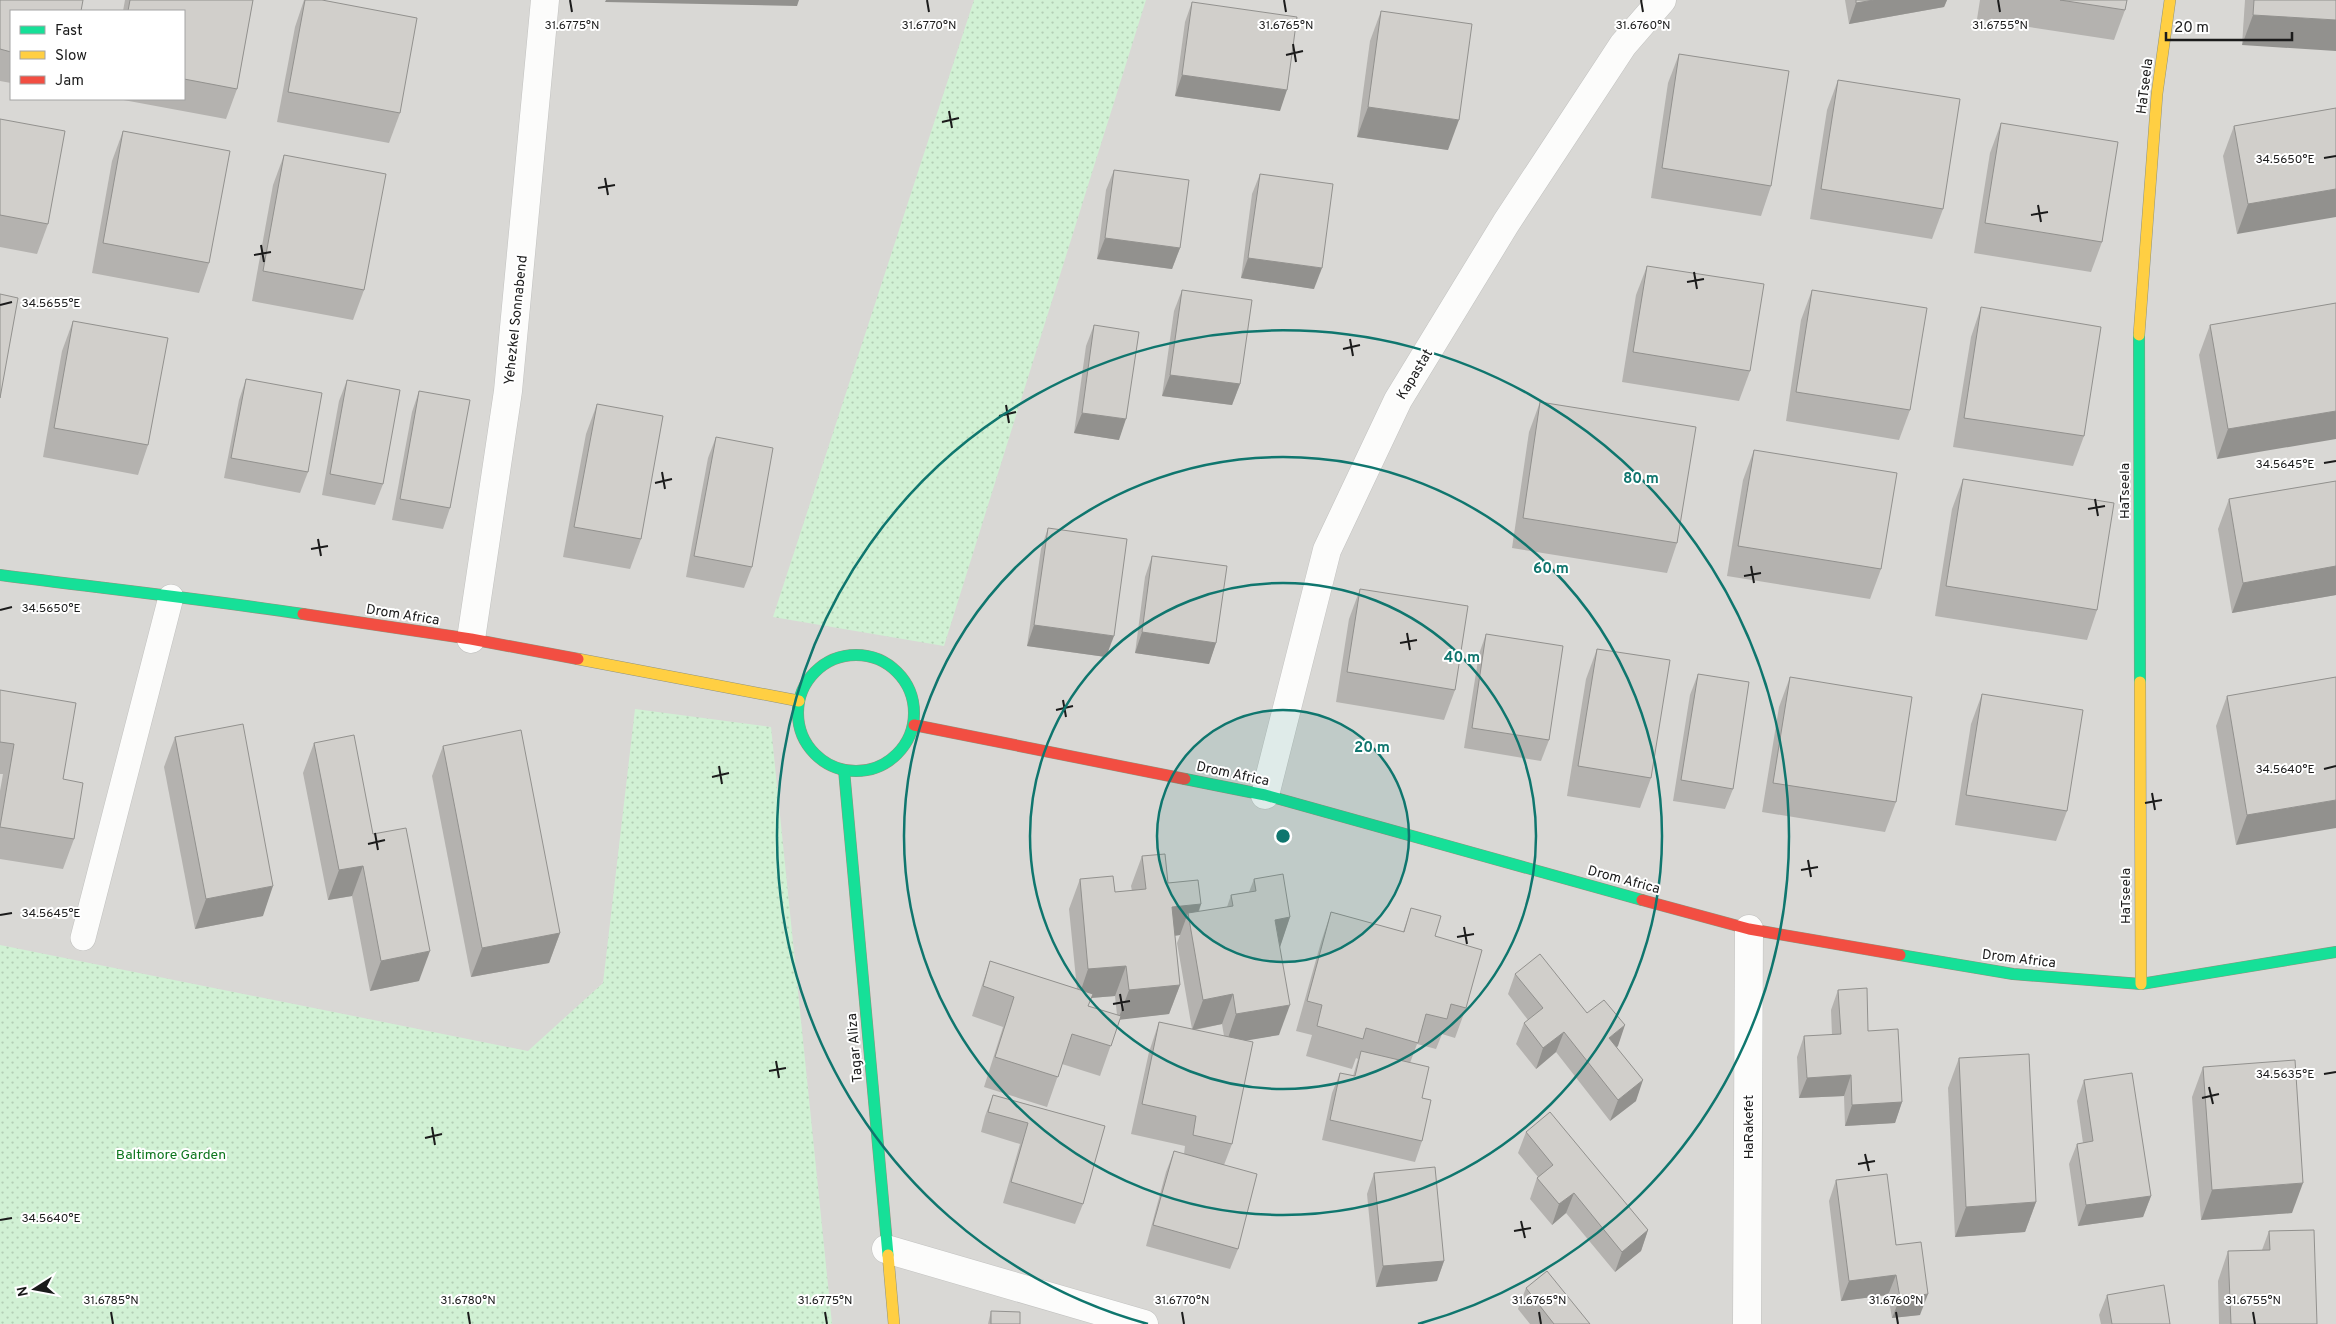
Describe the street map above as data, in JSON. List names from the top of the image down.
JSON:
{
  "streets": {
    "street": [
      "HaTseela",
      "Yehezkel Sonnabend",
      "Kapastat",
      "Drom Africa",
      "Tagar Aliza",
      "HaRakefet"
    ]
  },
  "crossings": [
    ["HaTseela", "Drom Africa"],
    ["Yehezkel Sonnabend", "Drom Africa"],
    ["Kapastat", "Drom Africa"],
    ["Drom Africa", "Tagar Aliza"],
    ["Drom Africa", "HaRakefet"]
  ],
  "parks": ["Baltimore Garden"],
  "legend": ["Fast", "Slow", "Jam"],
  "scale_bar": "20 m",
  "north": "left",
  "coordinates": [
    "31.6775°N",
    "31.6770°N",
    "31.6765°N",
    "31.6755°N",
    "31.6760°N",
    "34.5650°E",
    "34.5655°E",
    "34.5645°E",
    "34.5640°E",
    "34.5635°E",
    "31.6785°N",
    "31.6780°N"
  ],
  "rings": [
    "80 m",
    "60 m",
    "40 m",
    "20 m"
  ]
}
